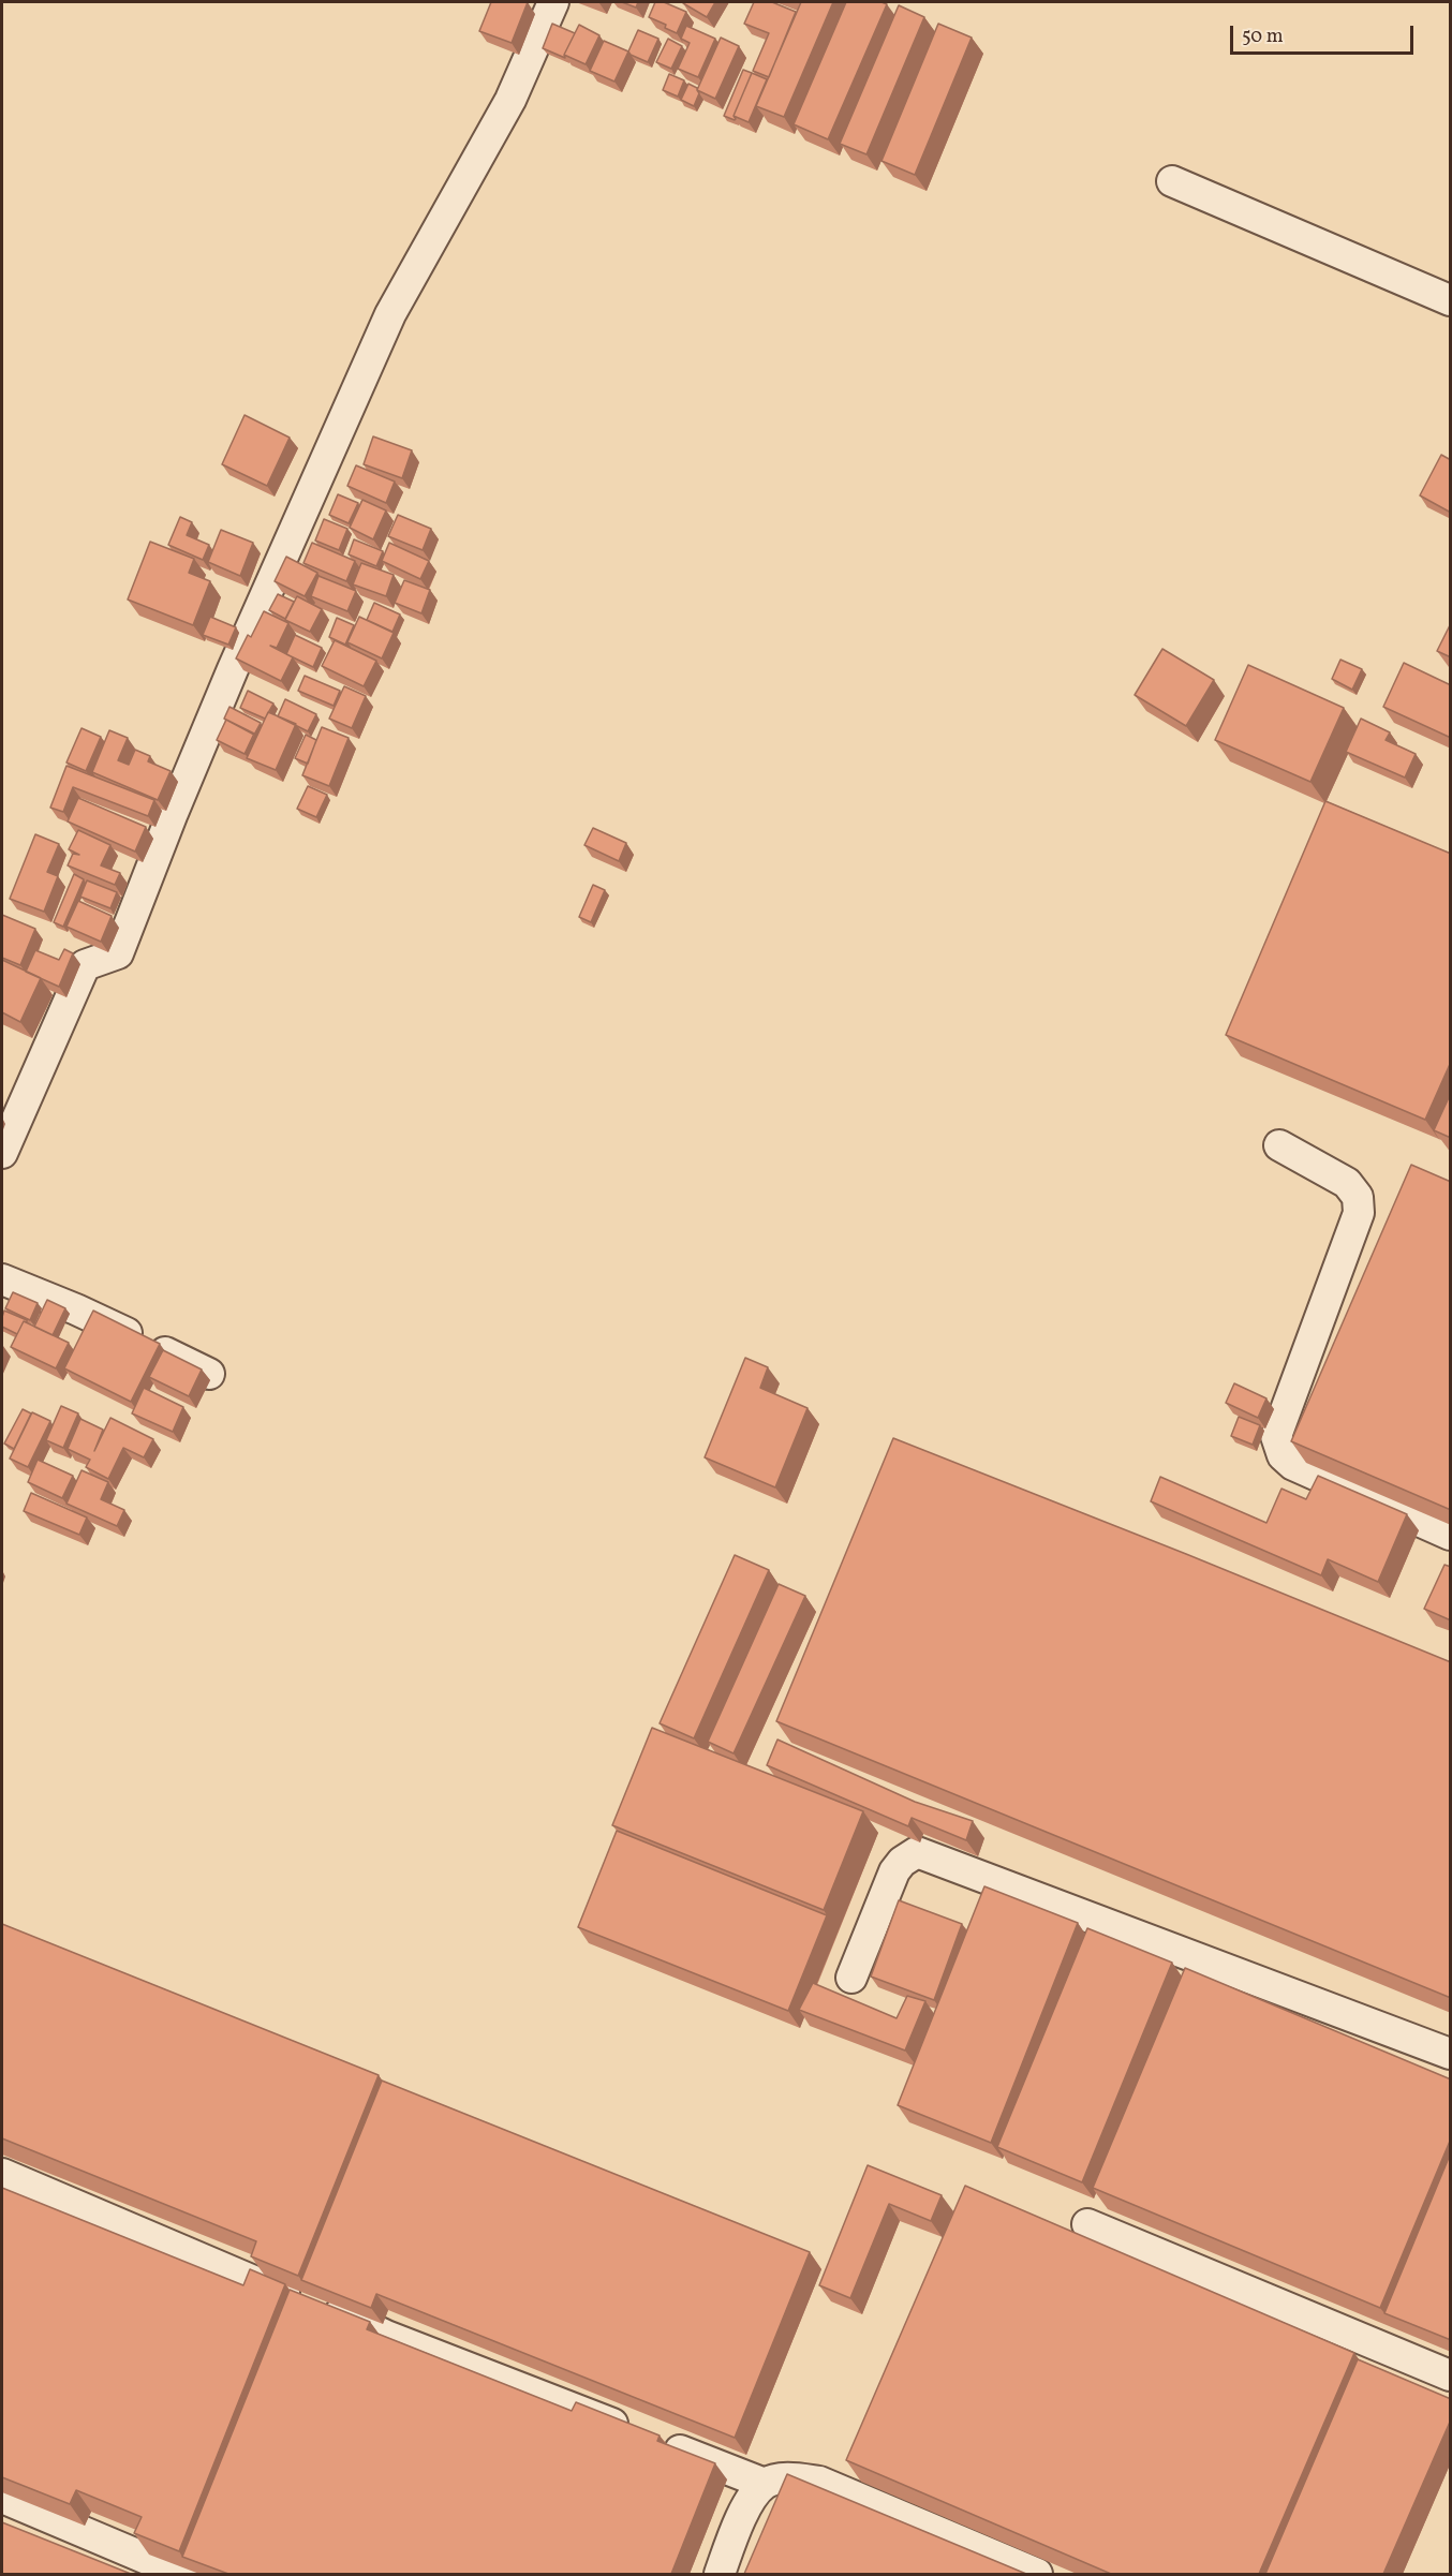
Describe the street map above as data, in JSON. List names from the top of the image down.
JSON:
{
  "scale_bar": "50 m"
}
